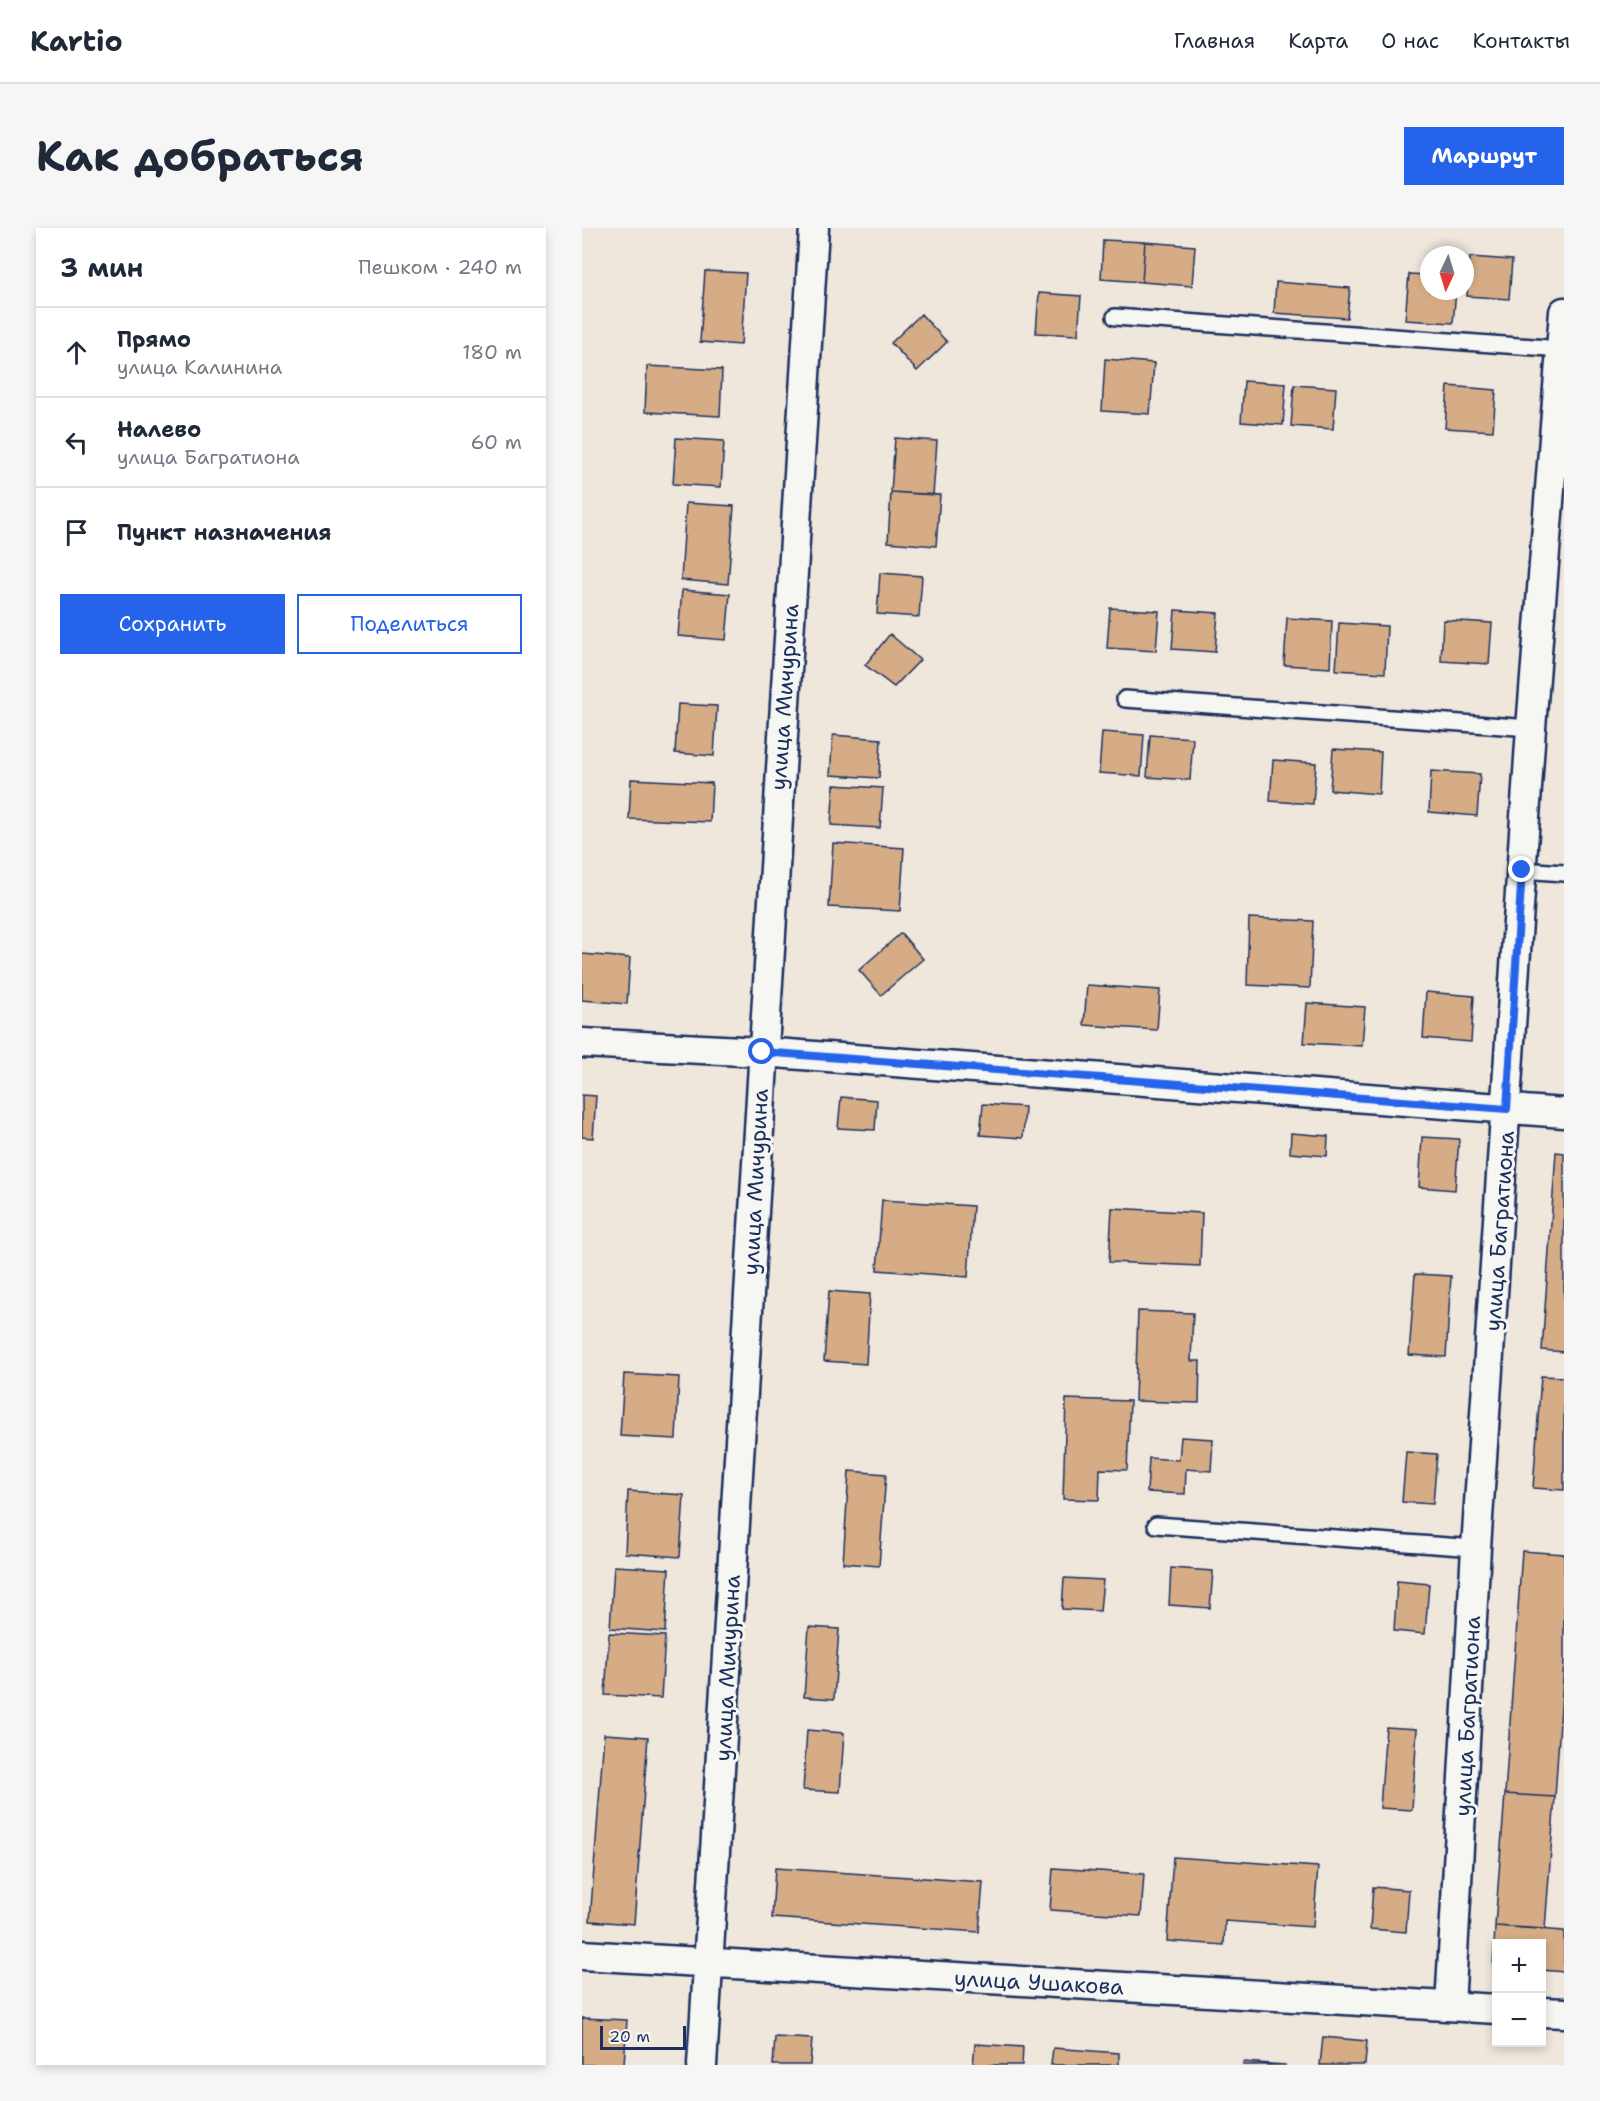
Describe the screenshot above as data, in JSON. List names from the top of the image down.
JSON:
{
  "streets": {
    "street": ["улица Мичурина", "улица Багратиона", "улица Ушакова"]
  },
  "crossings": [
    ["улица Мичурина", "улица Ушакова"],
    ["улица Багратиона", "улица Ушакова"]
  ],
  "scale_bar": "20 m",
  "north": "bottom",
  "page": {
    "header": "Kartio",
    "nav": [
      "Главная",
      "Карта",
      "О нас",
      "Контакты"
    ],
    "buttons": [
      "Маршрут",
      ["Сохранить", "Поделиться"]
    ],
    "title": "Как добраться",
    "heading": ["3 мин", "Пешком · 240 m"],
    "list": [
      ["Прямо", "улица Калинина", "180 m"],
      ["Налево", "улица Багратиона", "60 m"],
      "Пункт назначения"
    ],
    "map_buttons": ["+", "−"],
    "scale": "20 m"
  }
}
